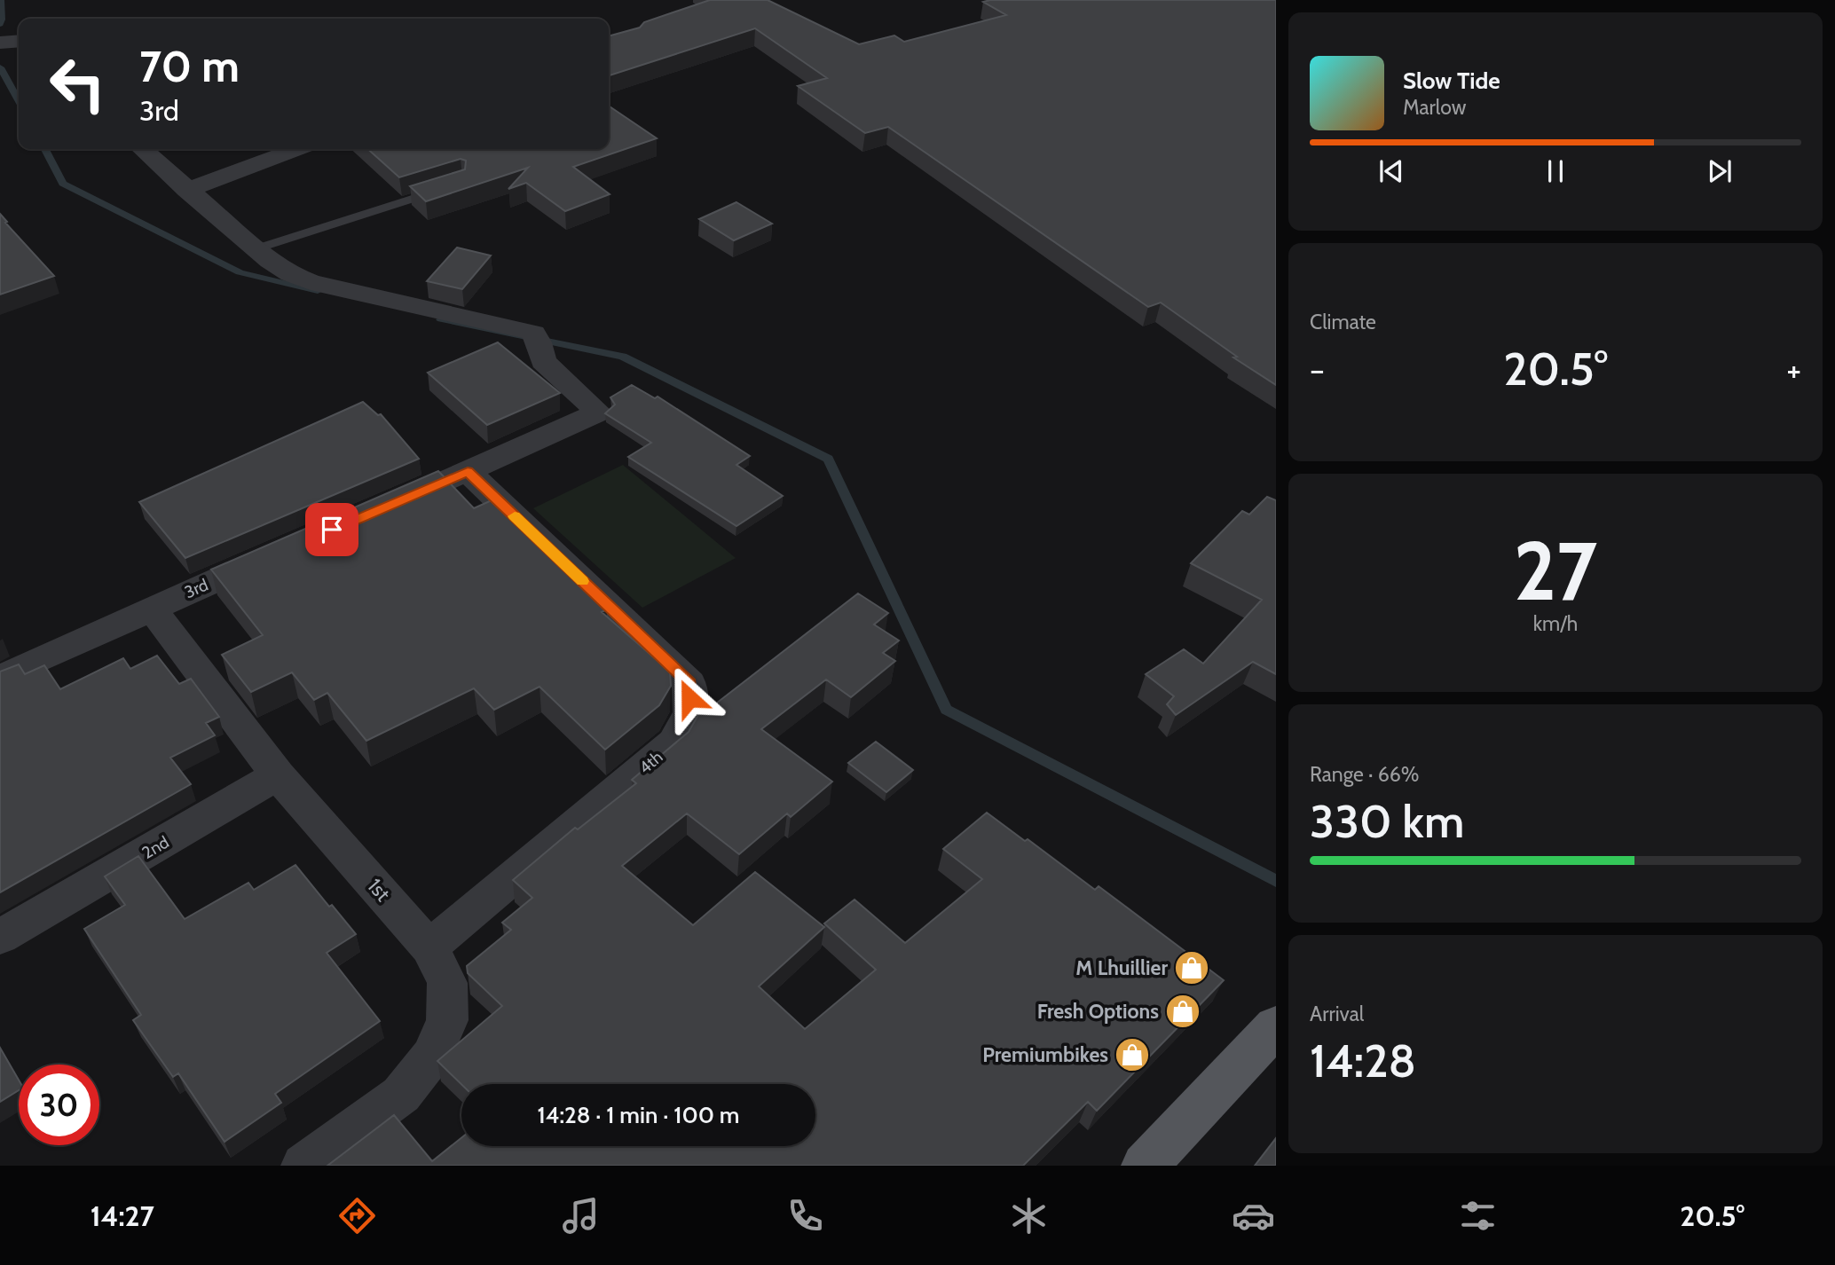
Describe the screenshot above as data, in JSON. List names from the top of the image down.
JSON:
{
  "streets": {
    "street": [
      "3rd",
      "4th",
      "2nd",
      "1st"
    ]
  },
  "crossings": [
    ["3rd", "1st"],
    ["4th", "1st"],
    ["2nd", "1st"]
  ],
  "places": {
    "shop": ["M Lhuillier", "Fresh Options", "Premiumbikes"]
  },
  "page": {
    "turn": ["70 m", "3rd"],
    "song": ["Slow Tide", "Marlow"],
    "tile": [
      "Climate",
      ["27", "km/h"],
      ["Range · 66%", "330 km"],
      ["Arrival", "14:28"]
    ],
    "heat": ["−", "20.5°", "+"],
    "limit": "30",
    "trip": "14:28 · 1 min · 100 m",
    "tabs": ["14:27", "20.5°"]
  }
}
